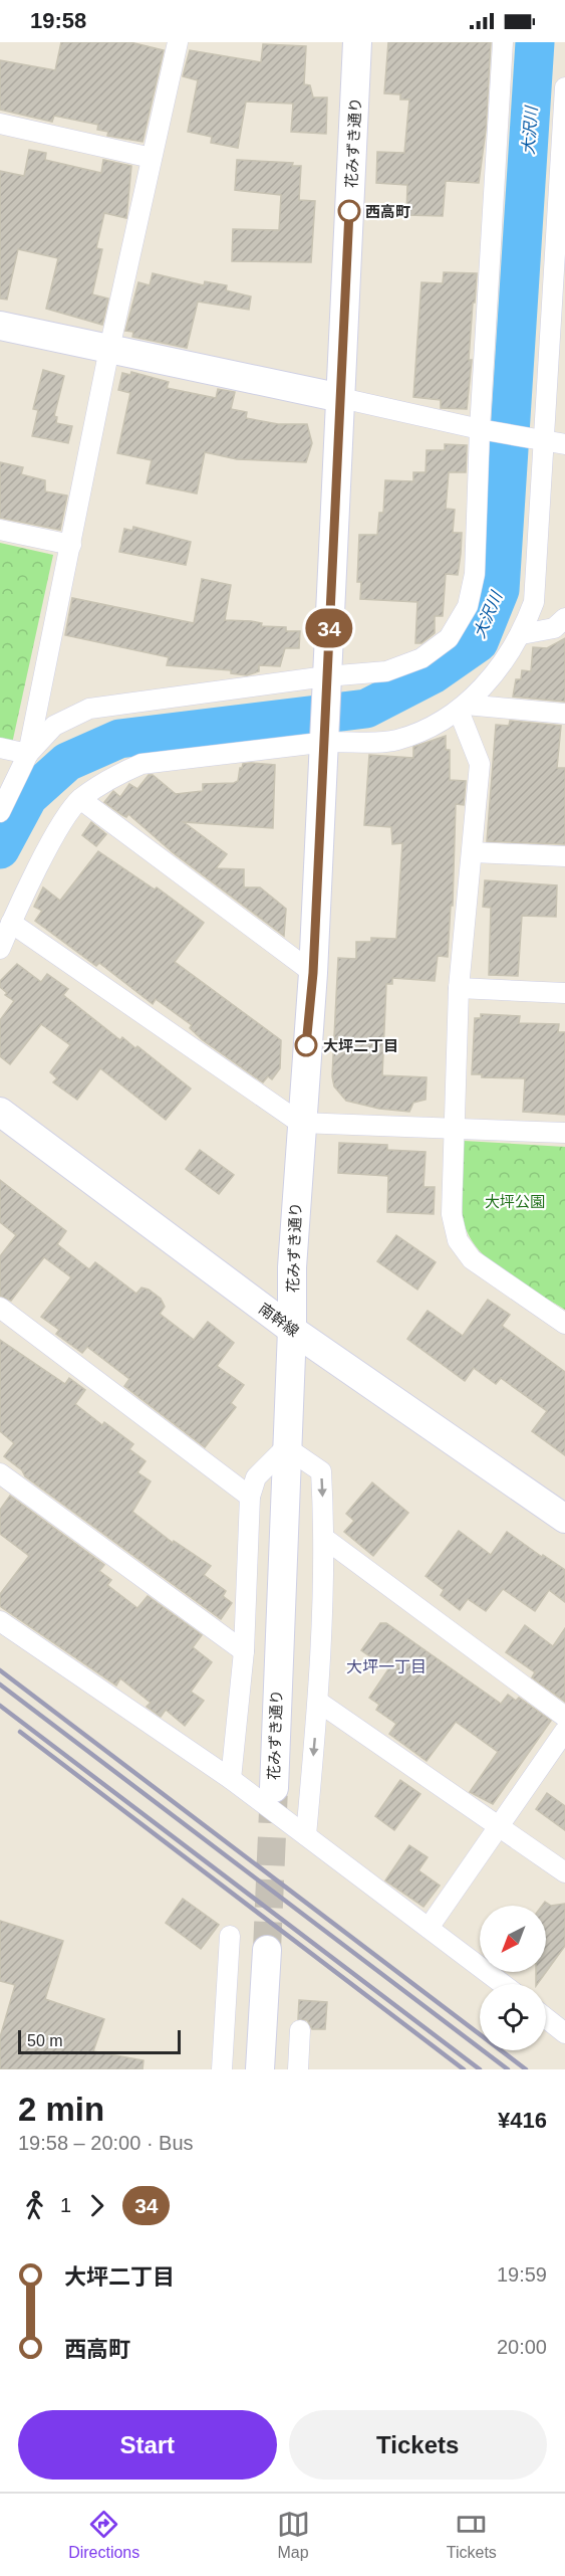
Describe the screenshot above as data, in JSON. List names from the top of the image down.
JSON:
{
  "streets": {
    "street": ["花みずき通り", "南幹線"]
  },
  "crossings": [
    ["花みずき通り", "南幹線"]
  ],
  "districts": ["大坪一丁目"],
  "water": ["大沢川"],
  "parks": ["大坪公園"],
  "places": ["西高町", "大坪二丁目"],
  "lines": ["bus line 34"],
  "scale_bar": "50 m",
  "north": "bottom left",
  "page": {
    "status": "19:58",
    "on_map": "34",
    "scale": "50 m",
    "heading": ["2 min", "19:58 – 20:00 · Bus", "¥416"],
    "legs": ["1", "34"],
    "list": [
      {
        "name": "大坪二丁目",
        "value": "19:59"
      },
      {
        "name": "西高町",
        "value": "20:00"
      }
    ],
    "buttons": ["Start", "Tickets"],
    "tabs": ["Directions", "Map", "Tickets"]
  }
}
